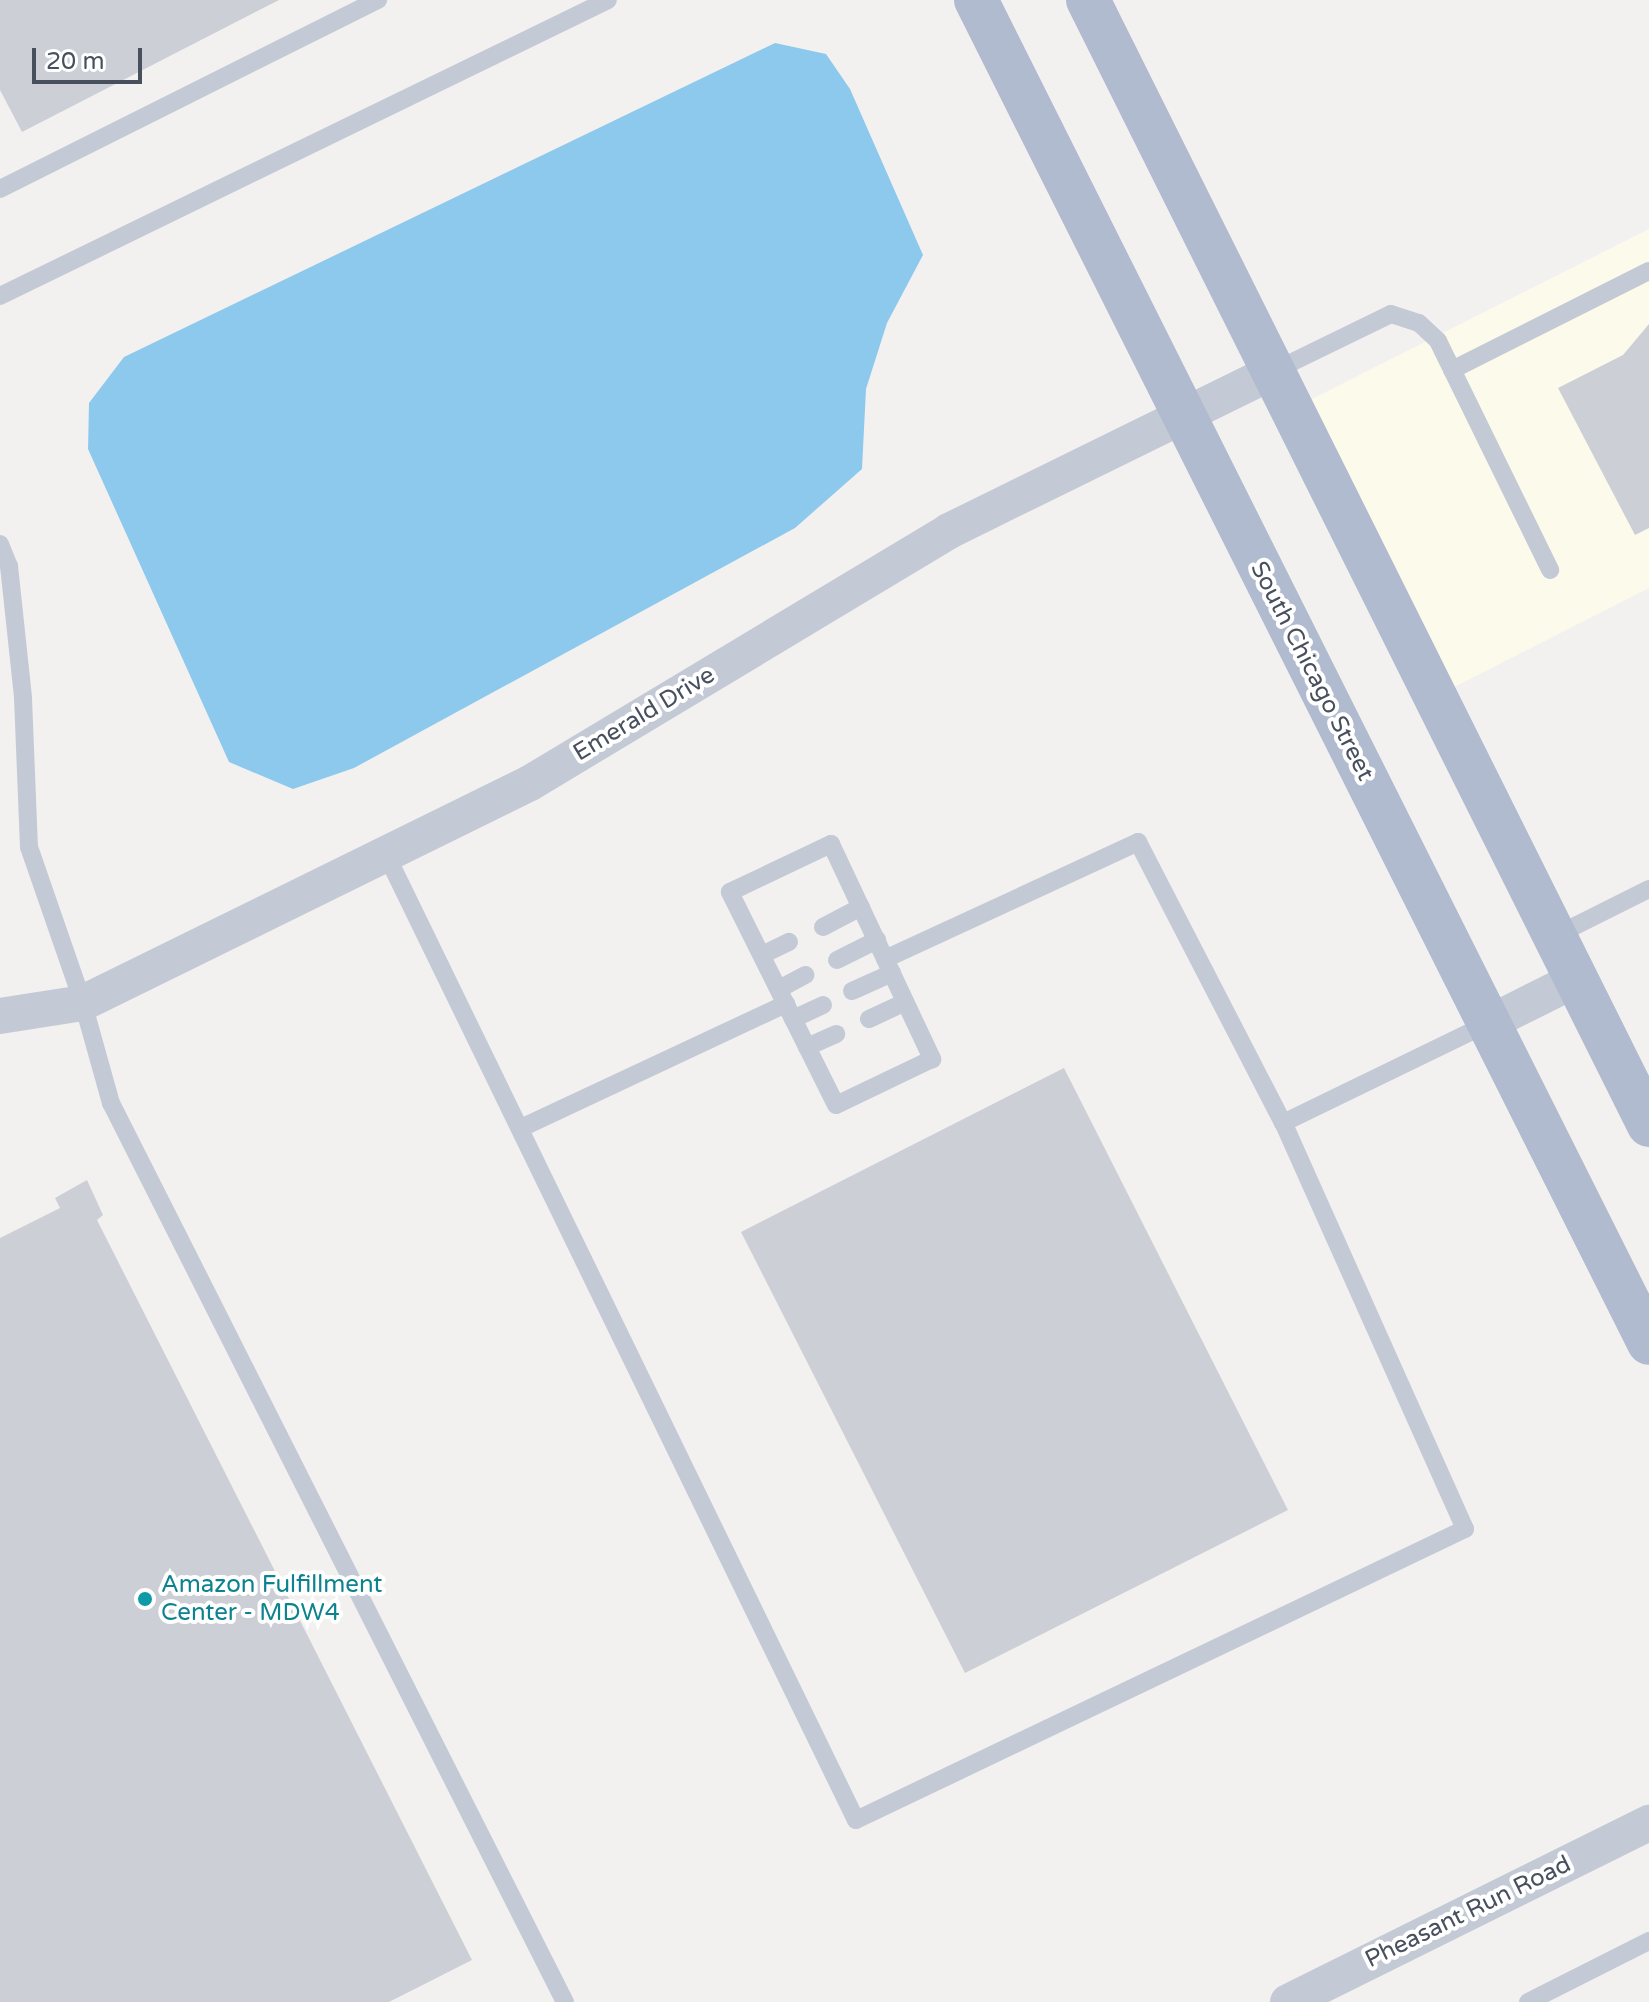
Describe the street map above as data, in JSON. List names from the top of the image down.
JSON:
{
  "streets": {
    "main road": ["South Chicago Street"],
    "street": ["Emerald Drive", "Pheasant Run Road"]
  },
  "crossings": [
    ["South Chicago Street", "Emerald Drive"]
  ],
  "places": ["Amazon Fulfillment Center - MDW4"],
  "scale_bar": "20 m"
}
